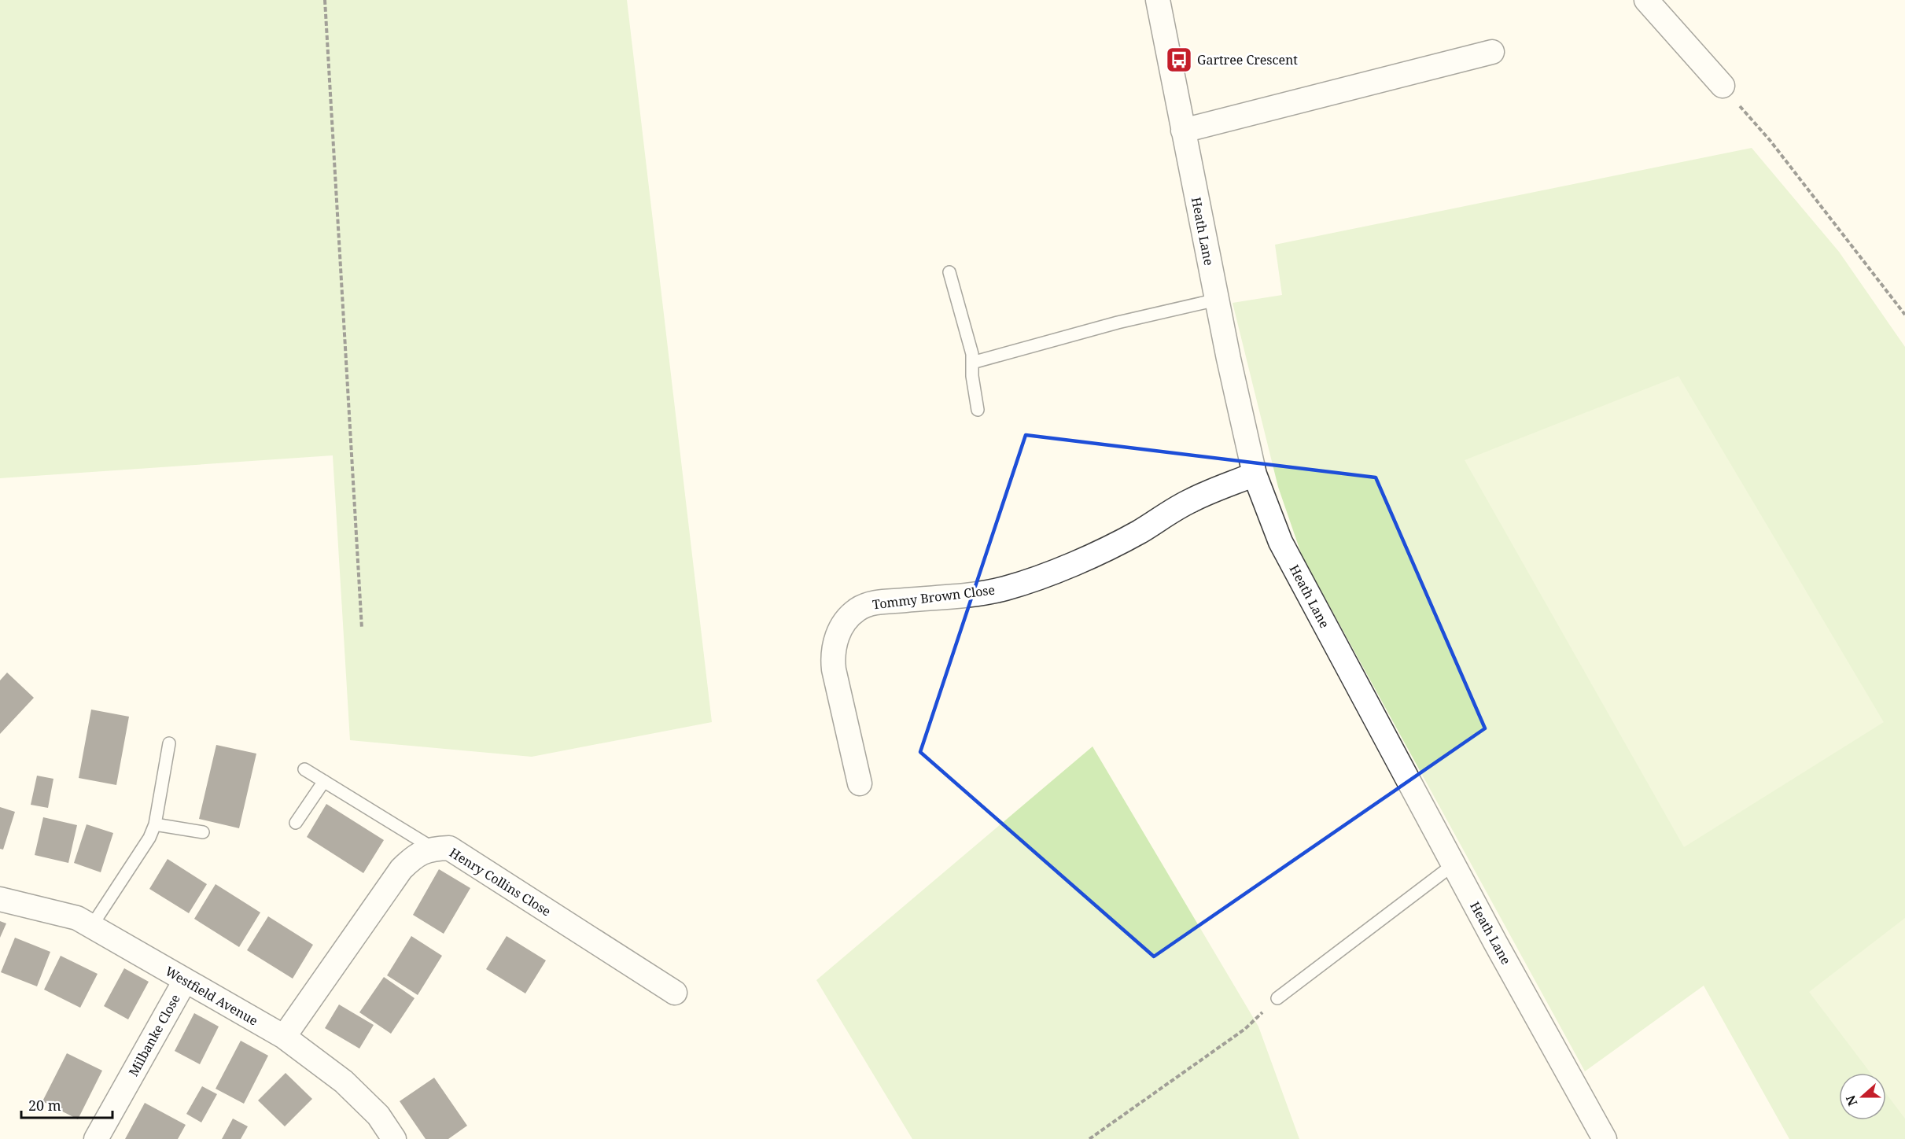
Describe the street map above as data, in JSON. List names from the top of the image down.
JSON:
{
  "streets": {
    "street": [
      "Heath Lane",
      "Tommy Brown Close",
      "Henry Collins Close",
      "Westfield Avenue",
      "Milbanke Close"
    ]
  },
  "crossings": [
    ["Heath Lane", "Tommy Brown Close"],
    ["Henry Collins Close", "Westfield Avenue"],
    ["Westfield Avenue", "Milbanke Close"]
  ],
  "places": {
    "bus stop": ["Gartree Crescent"]
  },
  "scale_bar": "20 m",
  "north": "left"
}
